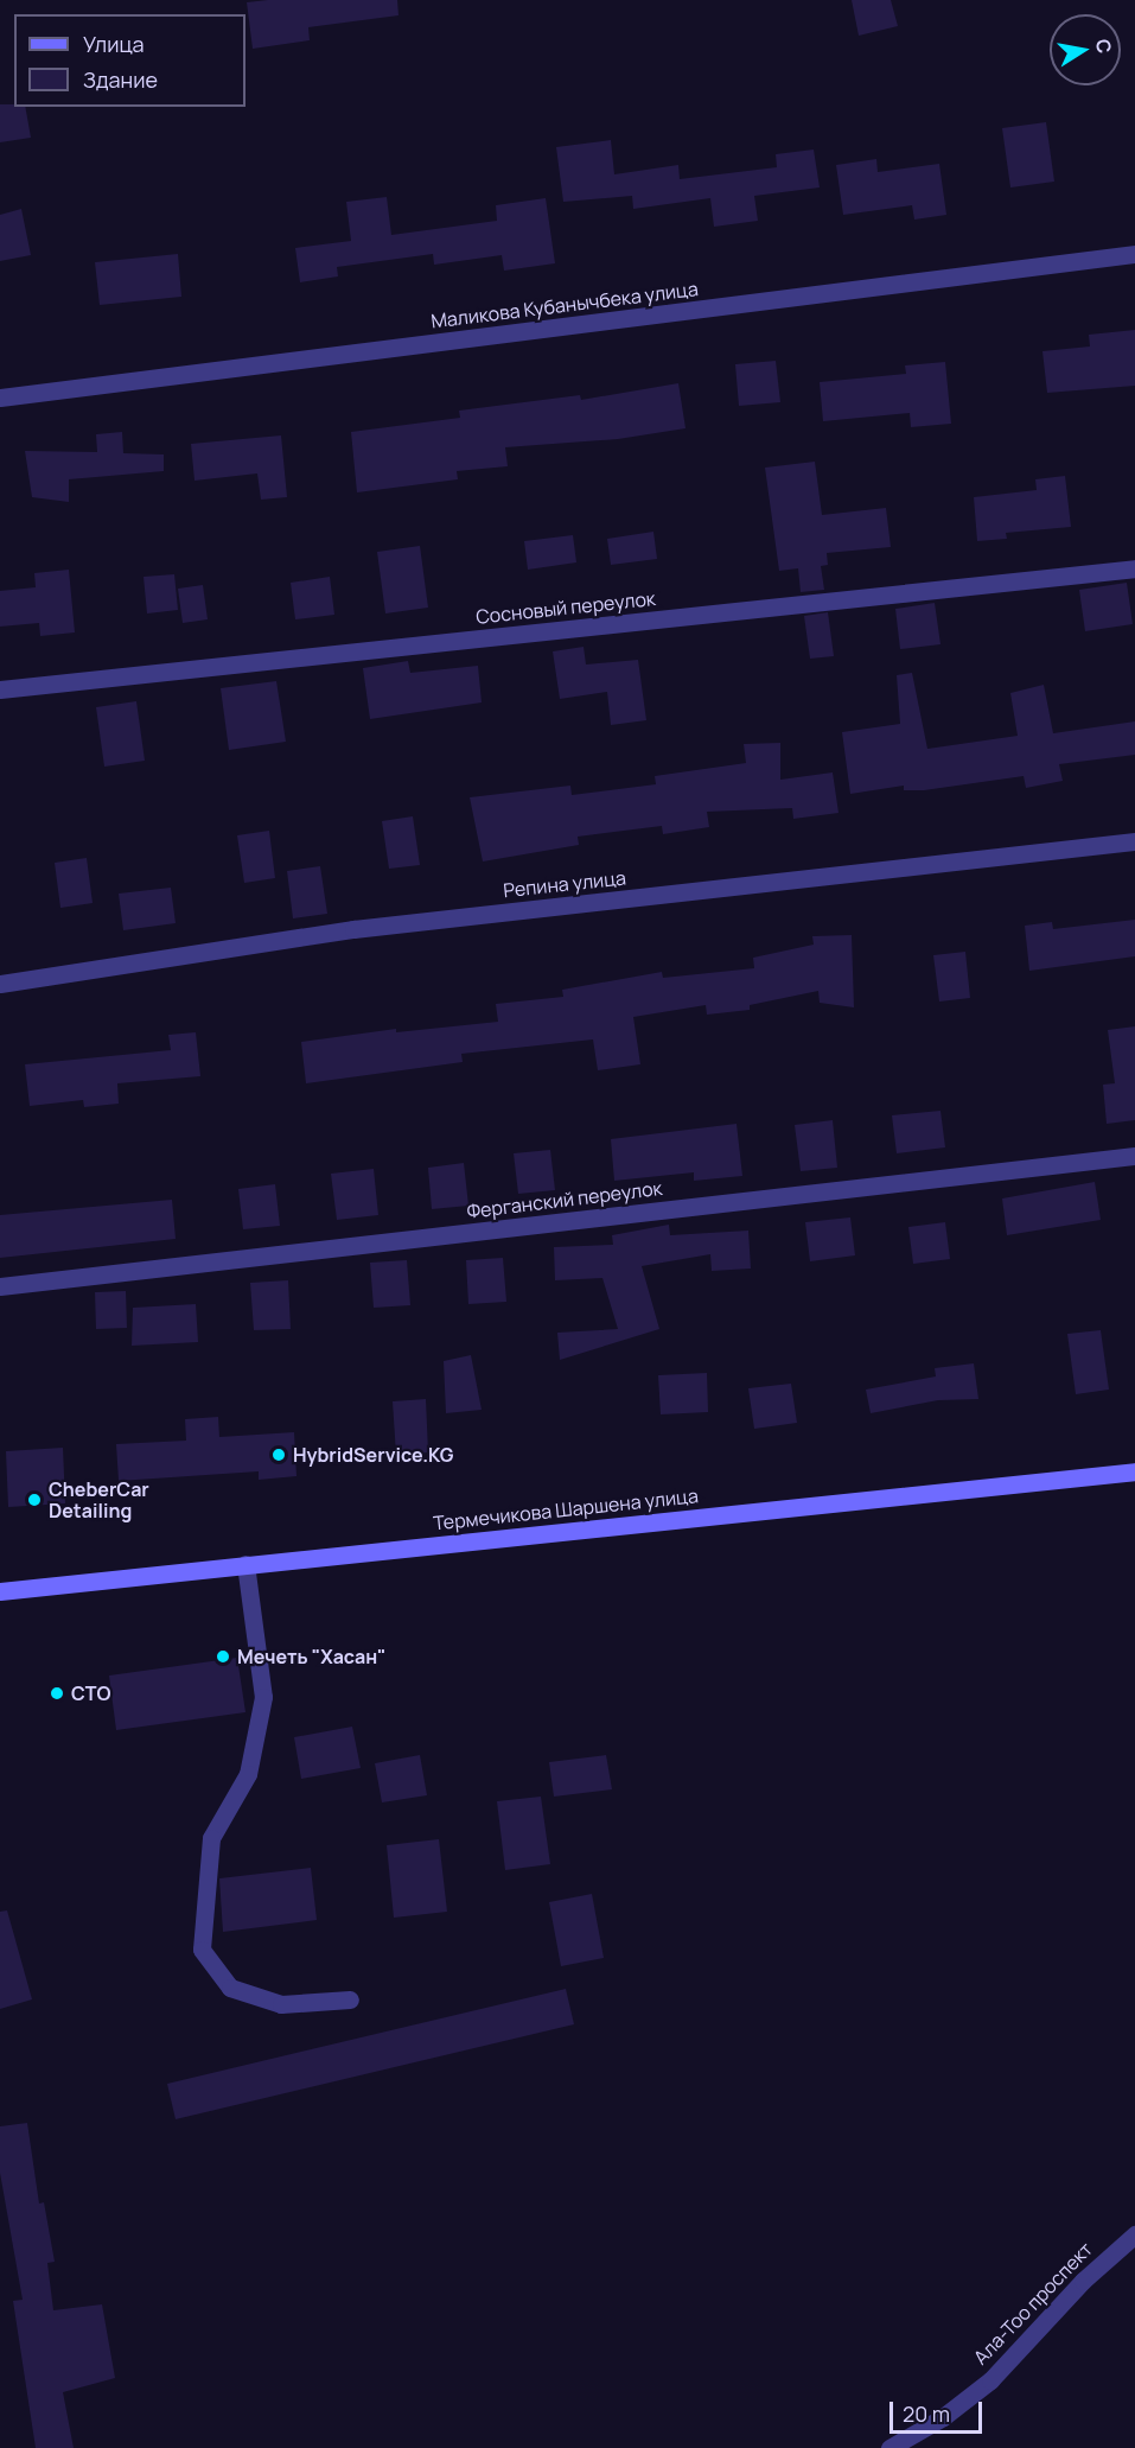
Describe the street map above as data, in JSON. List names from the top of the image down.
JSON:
{
  "streets": {
    "street": [
      "Маликова Кубанычбека улица",
      "Сосновый переулок",
      "Репина улица",
      "Ферганский переулок",
      "Термечикова Шаршена улица",
      "Ала-Тоо проспект"
    ]
  },
  "places": [
    "HybridService.KG",
    "CheberCar Detailing",
    "Мечеть \"Хасан\"",
    "СТО"
  ],
  "legend": ["Улица", "Здание"],
  "scale_bar": "20 m",
  "north": "right"
}
